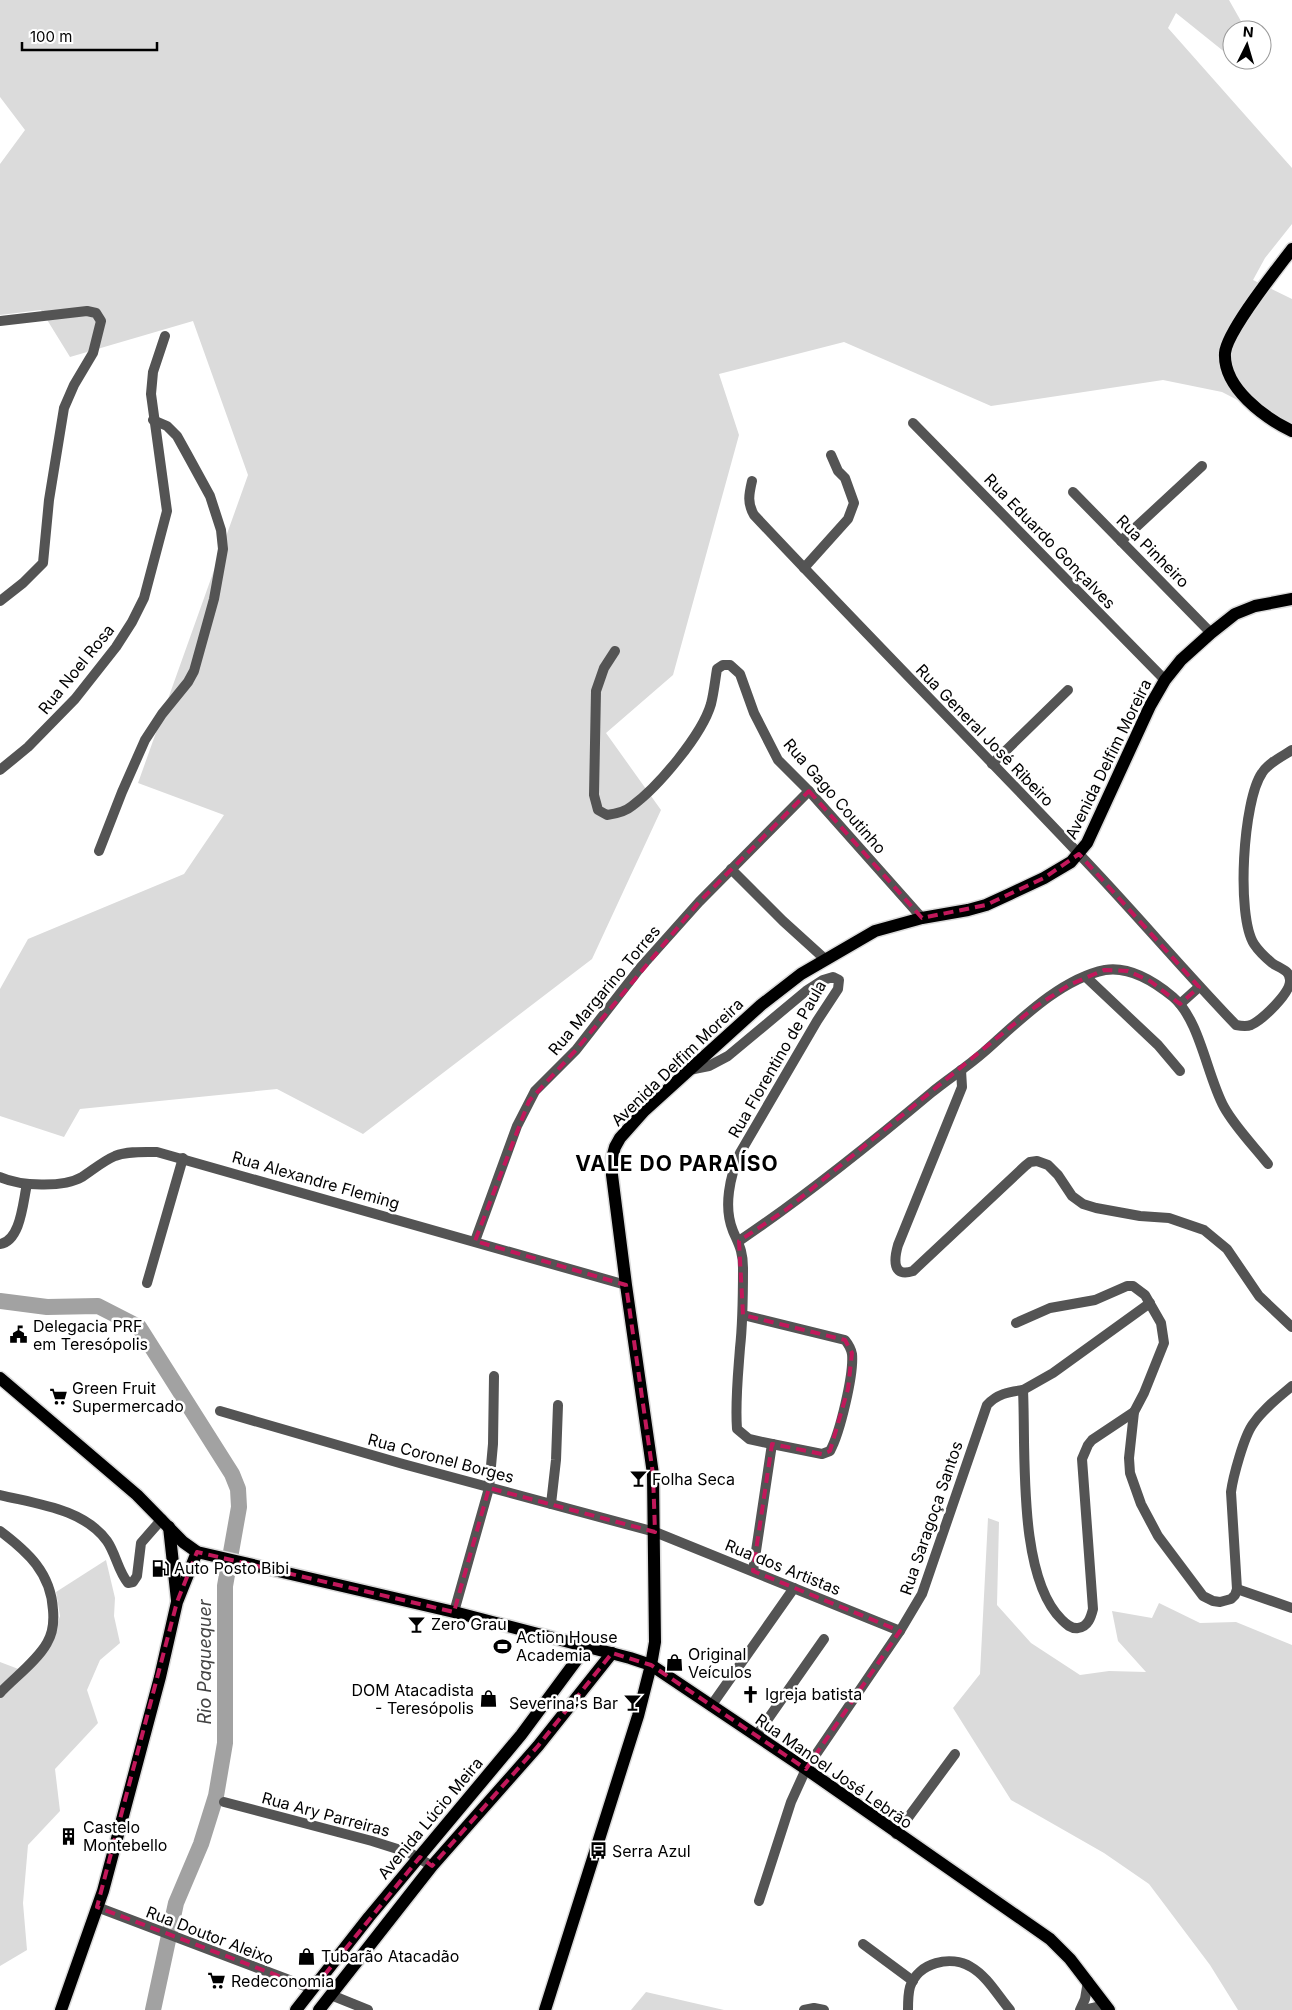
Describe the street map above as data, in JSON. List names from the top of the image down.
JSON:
{
  "streets": {
    "main road": ["Avenida Delfim Moreira", "Rua Manoel José Lebrão", "Avenida Lúcio Meira"],
    "street": [
      "Rua Eduardo Gonçalves",
      "Rua Pinheiro",
      "Rua Noel Rosa",
      "Rua General José Ribeiro",
      "Rua Gago Coutinho",
      "Rua Margarino Torres",
      "Rua Florentino de Paula",
      "Rua Alexandre Fleming",
      "Rua Coronel Borges",
      "Rua Saragoça Santos",
      "Rua dos Artistas",
      "Rua Ary Parreiras",
      "Rua Doutor Aleixo"
    ]
  },
  "crossings": [
    ["Rua Eduardo Gonçalves", "Avenida Delfim Moreira"],
    ["Rua Pinheiro", "Avenida Delfim Moreira"],
    ["Rua General José Ribeiro", "Avenida Delfim Moreira"],
    ["Avenida Delfim Moreira", "Rua Gago Coutinho"],
    ["Avenida Delfim Moreira", "Rua Florentino de Paula"],
    ["Avenida Delfim Moreira", "Rua Alexandre Fleming"],
    ["Avenida Delfim Moreira", "Rua Coronel Borges"],
    ["Avenida Delfim Moreira", "Rua dos Artistas"],
    ["Avenida Delfim Moreira", "Rua Manoel José Lebrão"],
    ["Rua Gago Coutinho", "Rua Margarino Torres"],
    ["Rua Margarino Torres", "Rua Alexandre Fleming"],
    ["Rua Coronel Borges", "Rua dos Artistas"],
    ["Rua Saragoça Santos", "Rua dos Artistas"],
    ["Rua Saragoça Santos", "Rua Manoel José Lebrão"],
    ["Rua Manoel José Lebrão", "Avenida Lúcio Meira"],
    ["Rua Ary Parreiras", "Avenida Lúcio Meira"],
    ["Avenida Lúcio Meira", "Rua Doutor Aleixo"]
  ],
  "districts": ["VALE DO PARAÍSO"],
  "water": ["Rio Paquequer"],
  "places": {
    "public building": ["Delegacia PRF em Teresópolis"],
    "supermarket": ["Green Fruit Supermercado", "Redeconomia"],
    "bar": ["Folha Seca", "Zero Grau", "Severina's Bar"],
    "fuel station": ["Auto Posto Bibi"],
    "sports": ["Action House Academia"],
    "shop": ["Original Veículos", "DOM Atacadista - Teresópolis", "Tubarão Atacadão"],
    "church": ["Igreja batista"],
    "building": ["Castelo Montebello"],
    "bus stop": ["Serra Azul"]
  },
  "scale_bar": "100 m",
  "north": "top"
}
